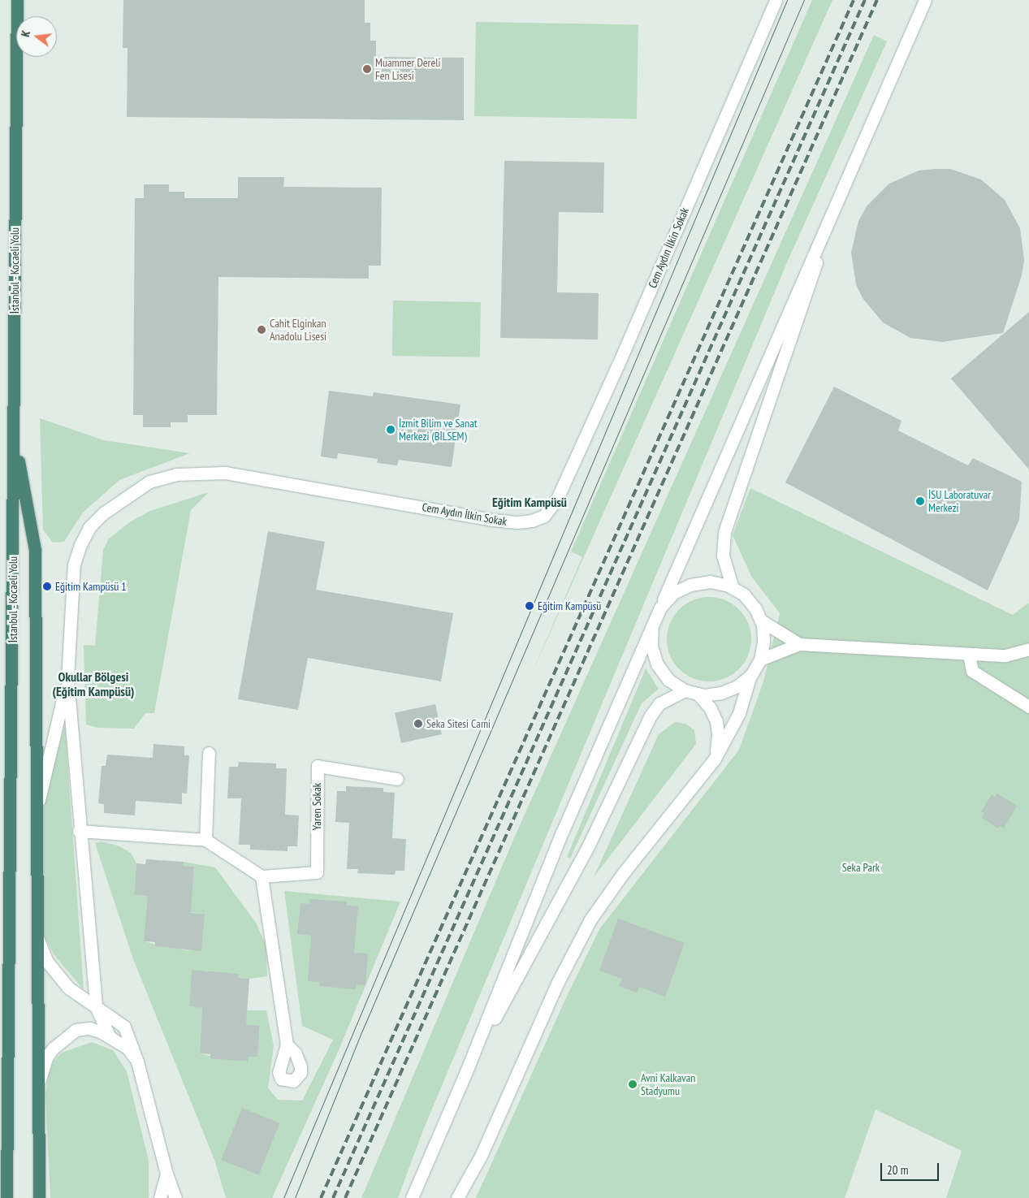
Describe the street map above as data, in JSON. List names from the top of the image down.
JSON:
{
  "streets": {
    "highway": ["İstanbul - Kocaeli Yolu"],
    "main road": ["Cem Aydın İlkin Sokak", "Yaren Sokak"]
  },
  "districts": ["Eğitim Kampüsü", "Okullar Bölgesi (Eğitim Kampüsü)"],
  "parks": ["Seka Park"],
  "places": [
    "Muammer Dereli Fen Lisesi",
    "Cahit Elginkan Anadolu Lisesi",
    "İzmit Bilim ve Sanat Merkezi (BİLSEM)",
    "İSU Laboratuvar Merkezi",
    "Eğitim Kampüsü 1",
    "Eğitim Kampüsü",
    "Seka Sitesi Cami",
    "Avni Kalkavan Stadyumu"
  ],
  "scale_bar": "20 m",
  "north": "left"
}
